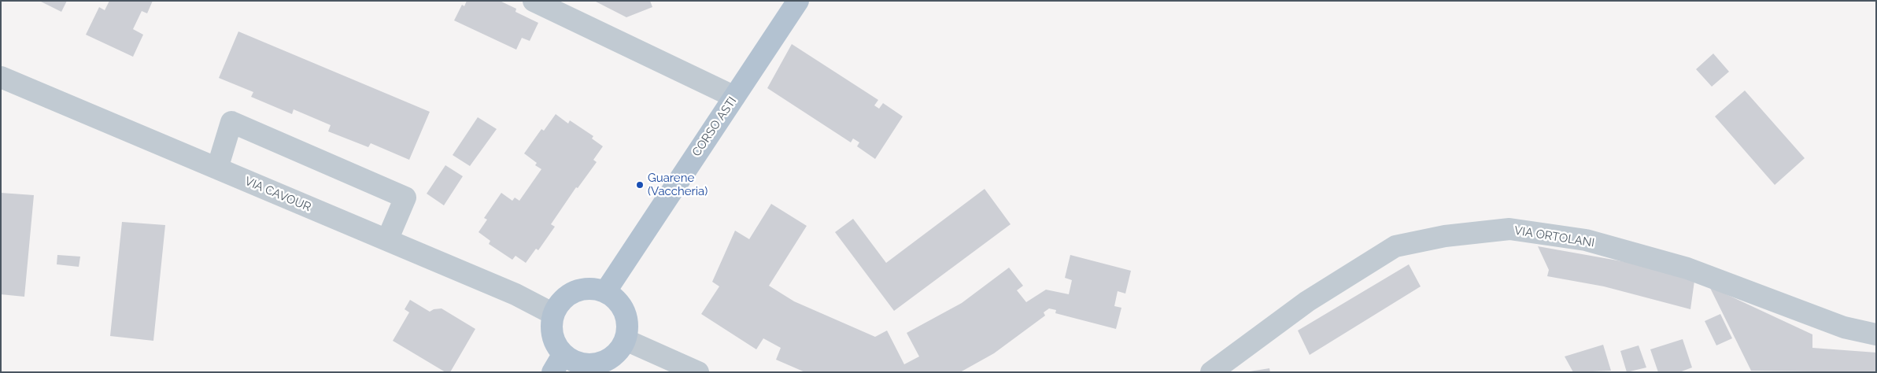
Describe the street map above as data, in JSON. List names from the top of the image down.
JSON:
{
  "streets": {
    "main road": ["CORSO ASTI"],
    "street": ["VIA CAVOUR", "VIA ORTOLANI"]
  },
  "crossings": [
    ["CORSO ASTI", "VIA CAVOUR"]
  ],
  "places": ["Guarene (Vaccheria)"]
}
